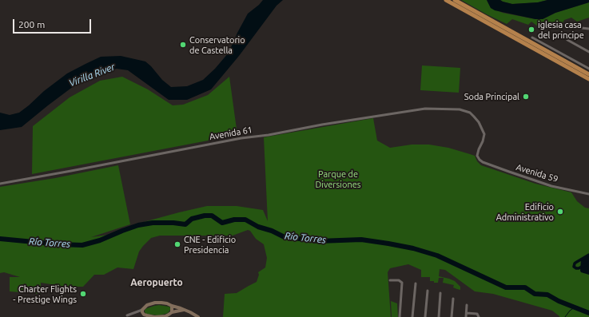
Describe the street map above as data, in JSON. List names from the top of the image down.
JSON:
{
  "streets": {
    "street": ["Avenida 61", "Avenida 59"]
  },
  "crossings": [
    ["Avenida 61", "Avenida 59"]
  ],
  "districts": ["Aeropuerto"],
  "water": ["Virilla River", "Río Torres"],
  "parks": ["Parque de Diversiones"],
  "places": [
    "iglesia casa del principe",
    "Conservatorio de Castella",
    "Soda Principal",
    "Edificio Administrativo",
    "CNE - Edificio Presidencia",
    "Charter Flights - Prestige Wings"
  ],
  "scale_bar": "200 m"
}
